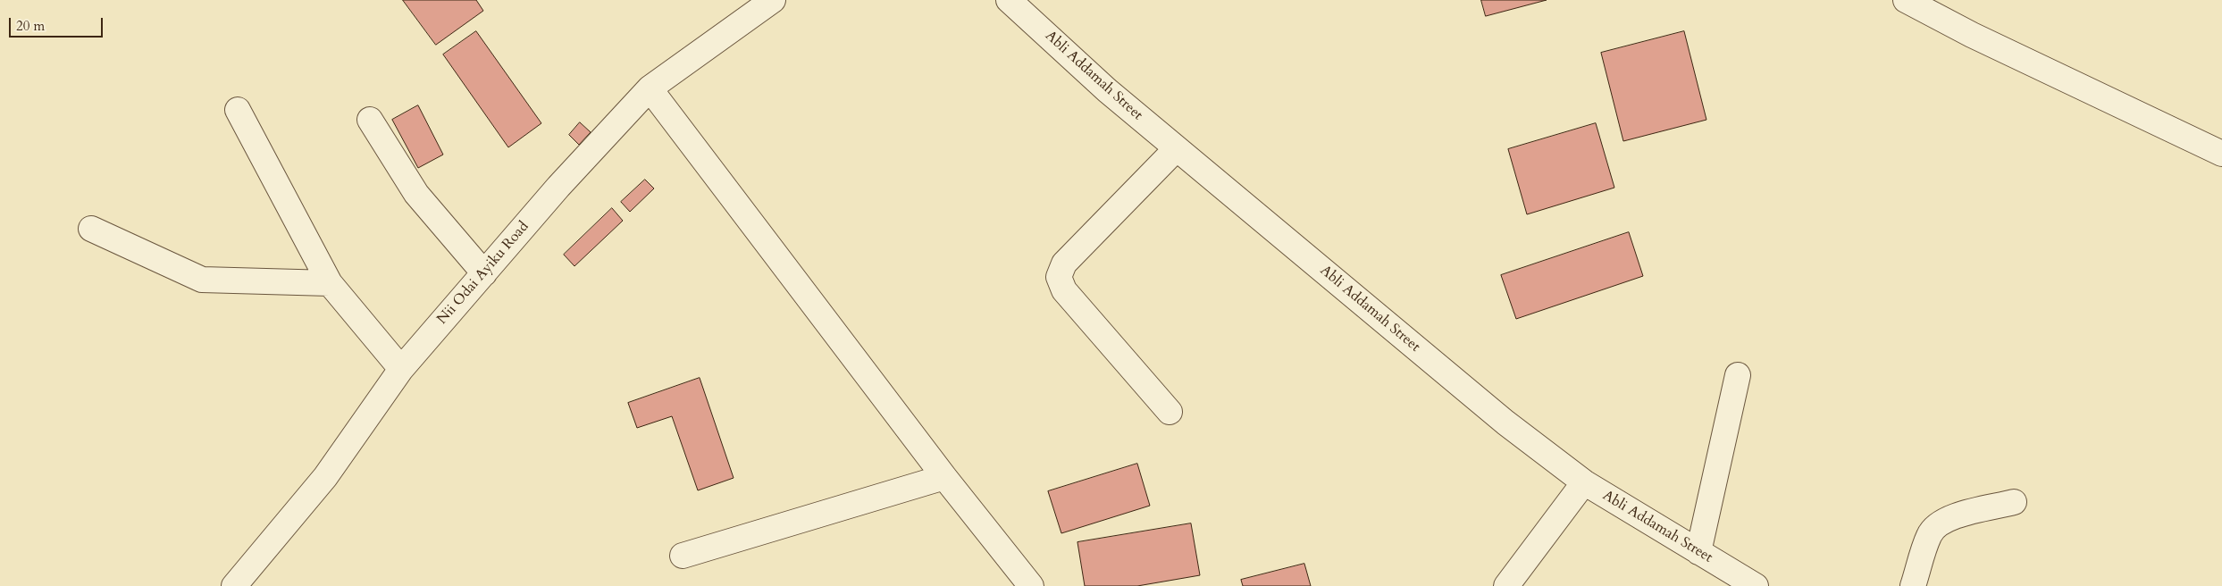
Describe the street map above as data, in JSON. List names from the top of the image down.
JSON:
{
  "streets": {
    "street": ["Abli Addamah Street", "Nii Odai Ayiku Road"]
  },
  "scale_bar": "20 m"
}
